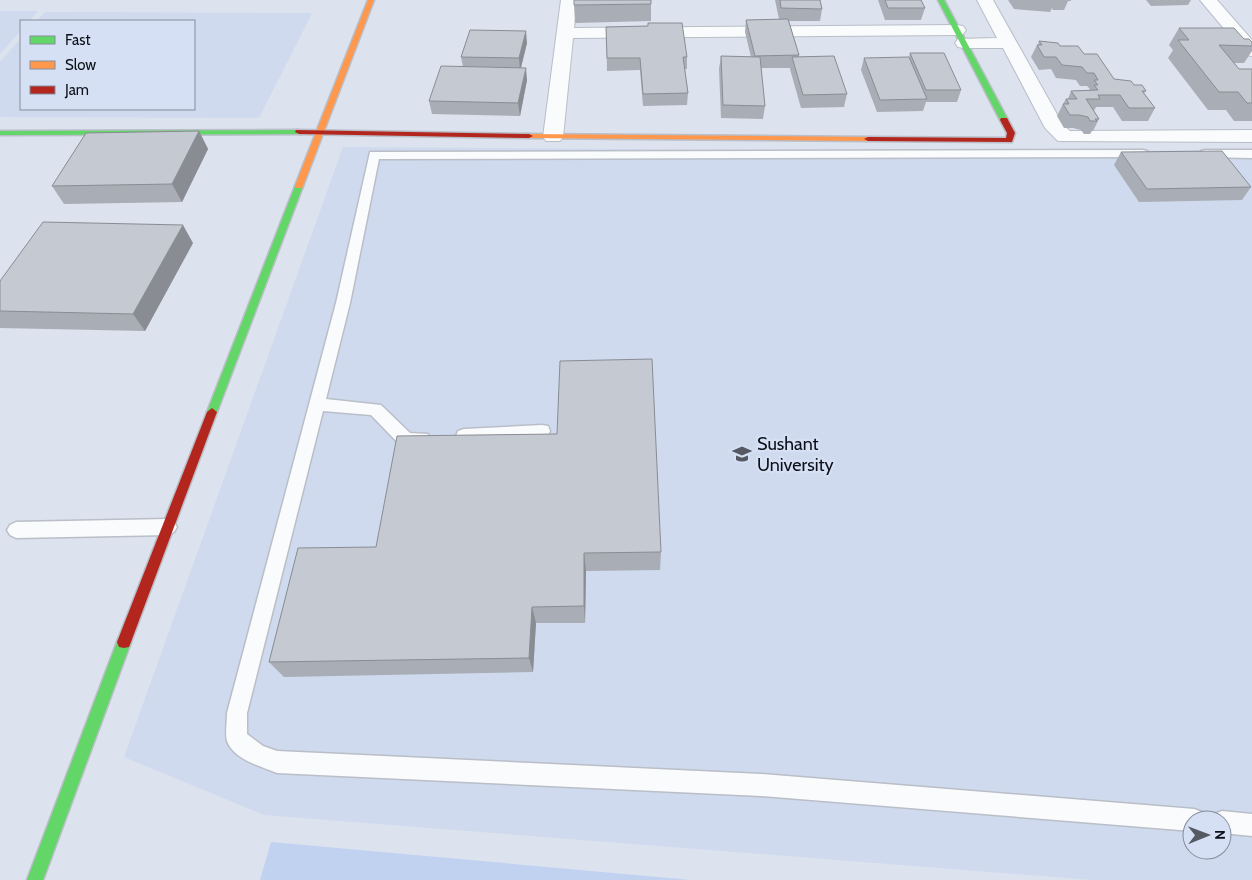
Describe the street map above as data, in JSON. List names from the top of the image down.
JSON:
{
  "places": {
    "school or university": ["Sushant University"]
  },
  "legend": ["Fast", "Slow", "Jam"],
  "north": "right"
}
